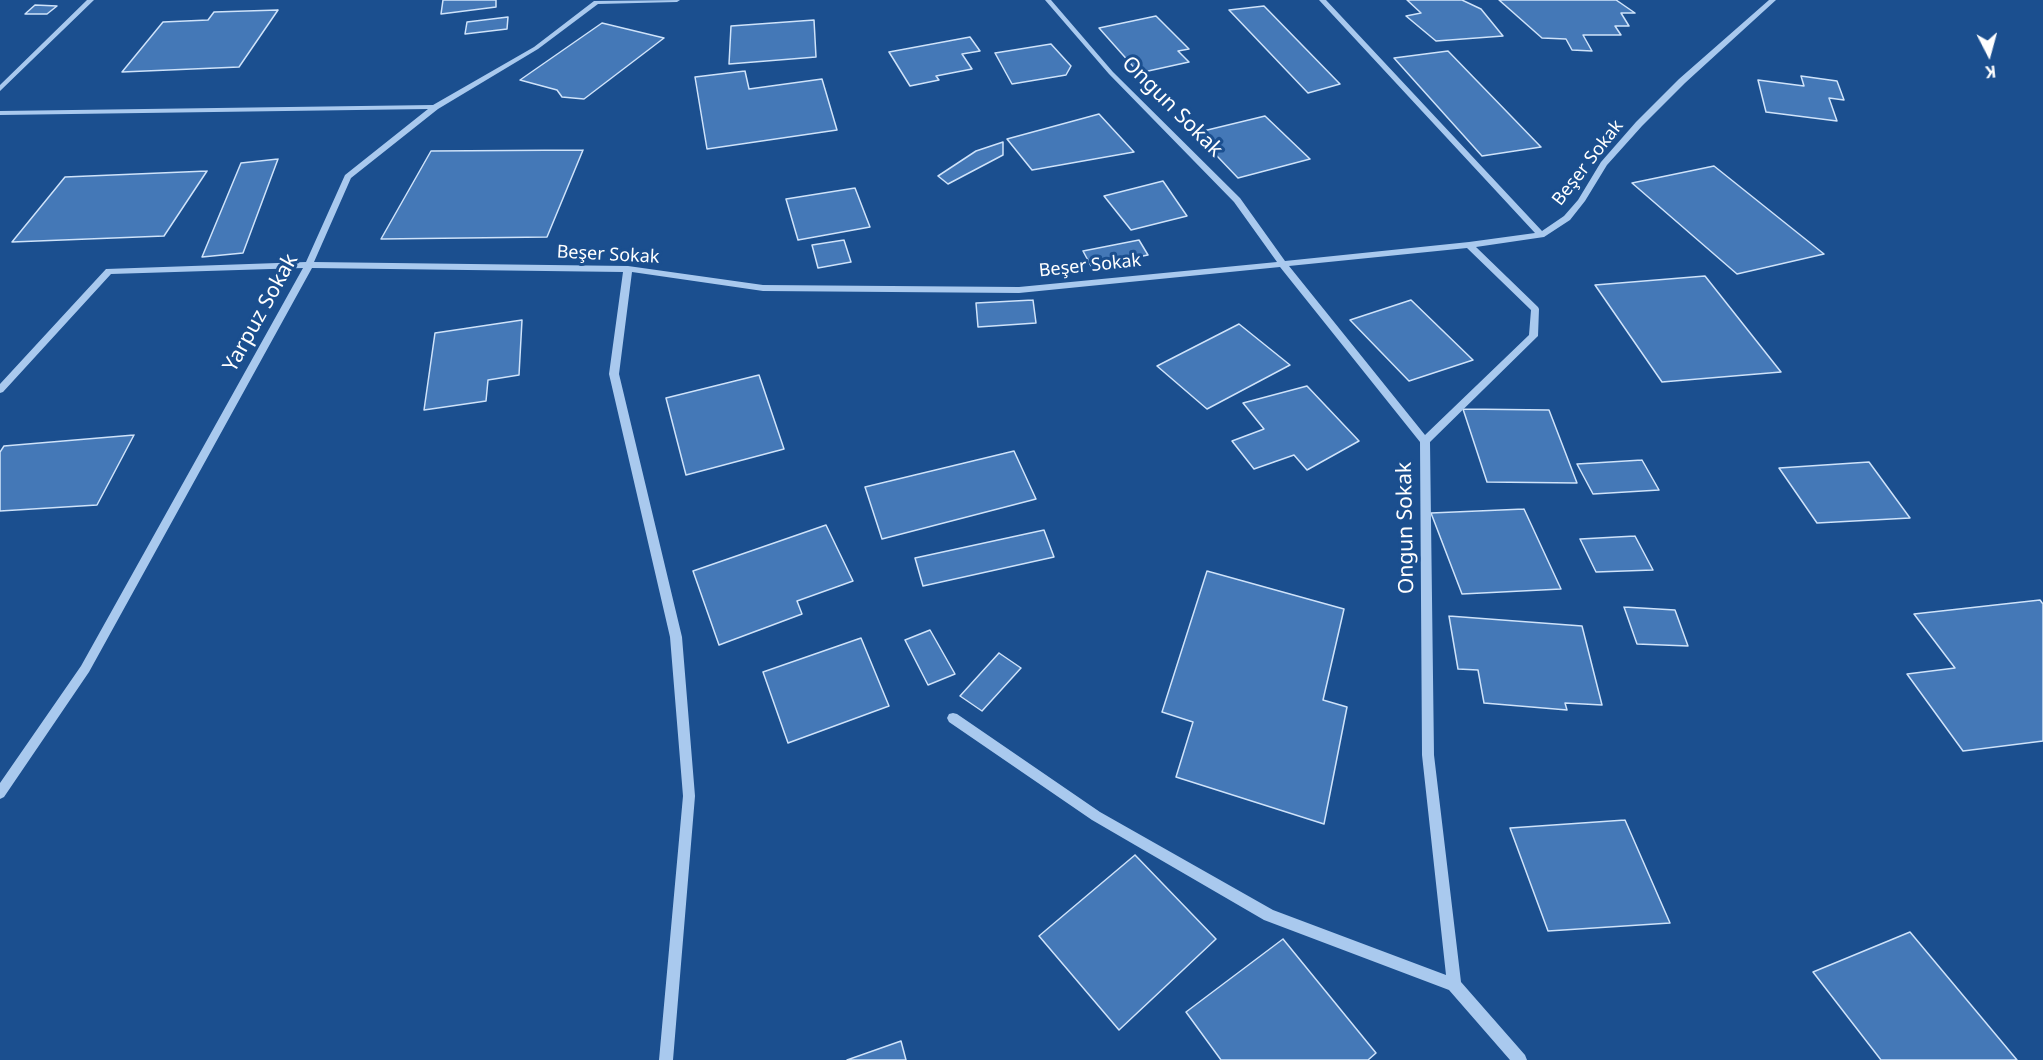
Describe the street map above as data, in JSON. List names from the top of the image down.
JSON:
{
  "streets": {
    "street": ["Ongun Sokak", "Beşer Sokak", "Yarpuz Sokak"]
  },
  "crossings": [
    ["Ongun Sokak", "Beşer Sokak"],
    ["Beşer Sokak", "Yarpuz Sokak"]
  ],
  "north": "bottom"
}
